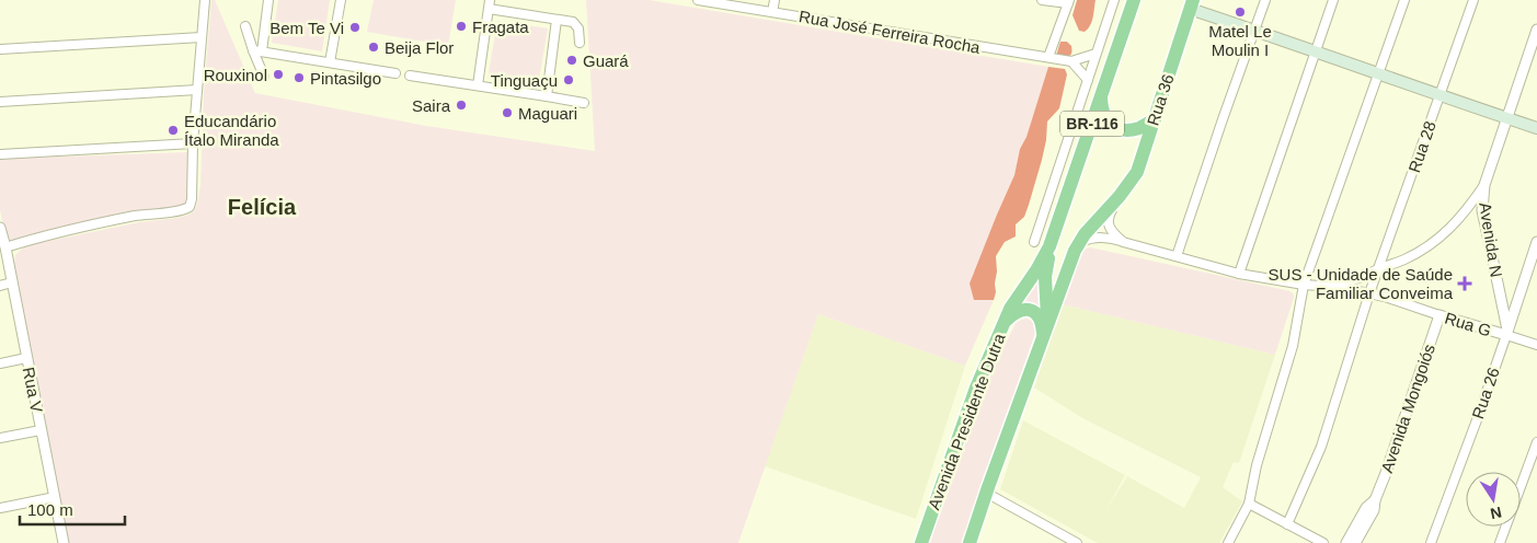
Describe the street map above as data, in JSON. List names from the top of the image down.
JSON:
{
  "streets": {
    "highway": ["Rua 36", "BR-116", "Avenida Presidente Dutra"],
    "street": [
      "Rua José Ferreira Rocha",
      "Rua 28",
      "Avenida N",
      "Rua G",
      "Rua V",
      "Rua 26",
      "Avenida Mongoiós"
    ]
  },
  "crossings": [
    ["Rua 36", "Rua G"],
    ["Rua 36", "Avenida Presidente Dutra"],
    ["Rua 28", "Rua G"],
    ["Avenida N", "Rua G"],
    ["Avenida N", "Rua 26"],
    ["Rua G", "Rua 26"],
    ["Rua G", "Avenida Mongoiós"]
  ],
  "districts": ["Felícia"],
  "places": {
    "other": [
      "Matel Le Moulin I",
      "Fragata",
      "Bem Te Vi",
      "Beija Flor",
      "Guará",
      "Rouxinol",
      "Pintasilgo",
      "Tinguaçu",
      "Saira",
      "Maguari",
      "Educandário Ítalo Miranda"
    ],
    "health": ["SUS - Unidade de Saúde Familiar Conveima"]
  },
  "scale_bar": "100 m",
  "north": "bottom"
}
